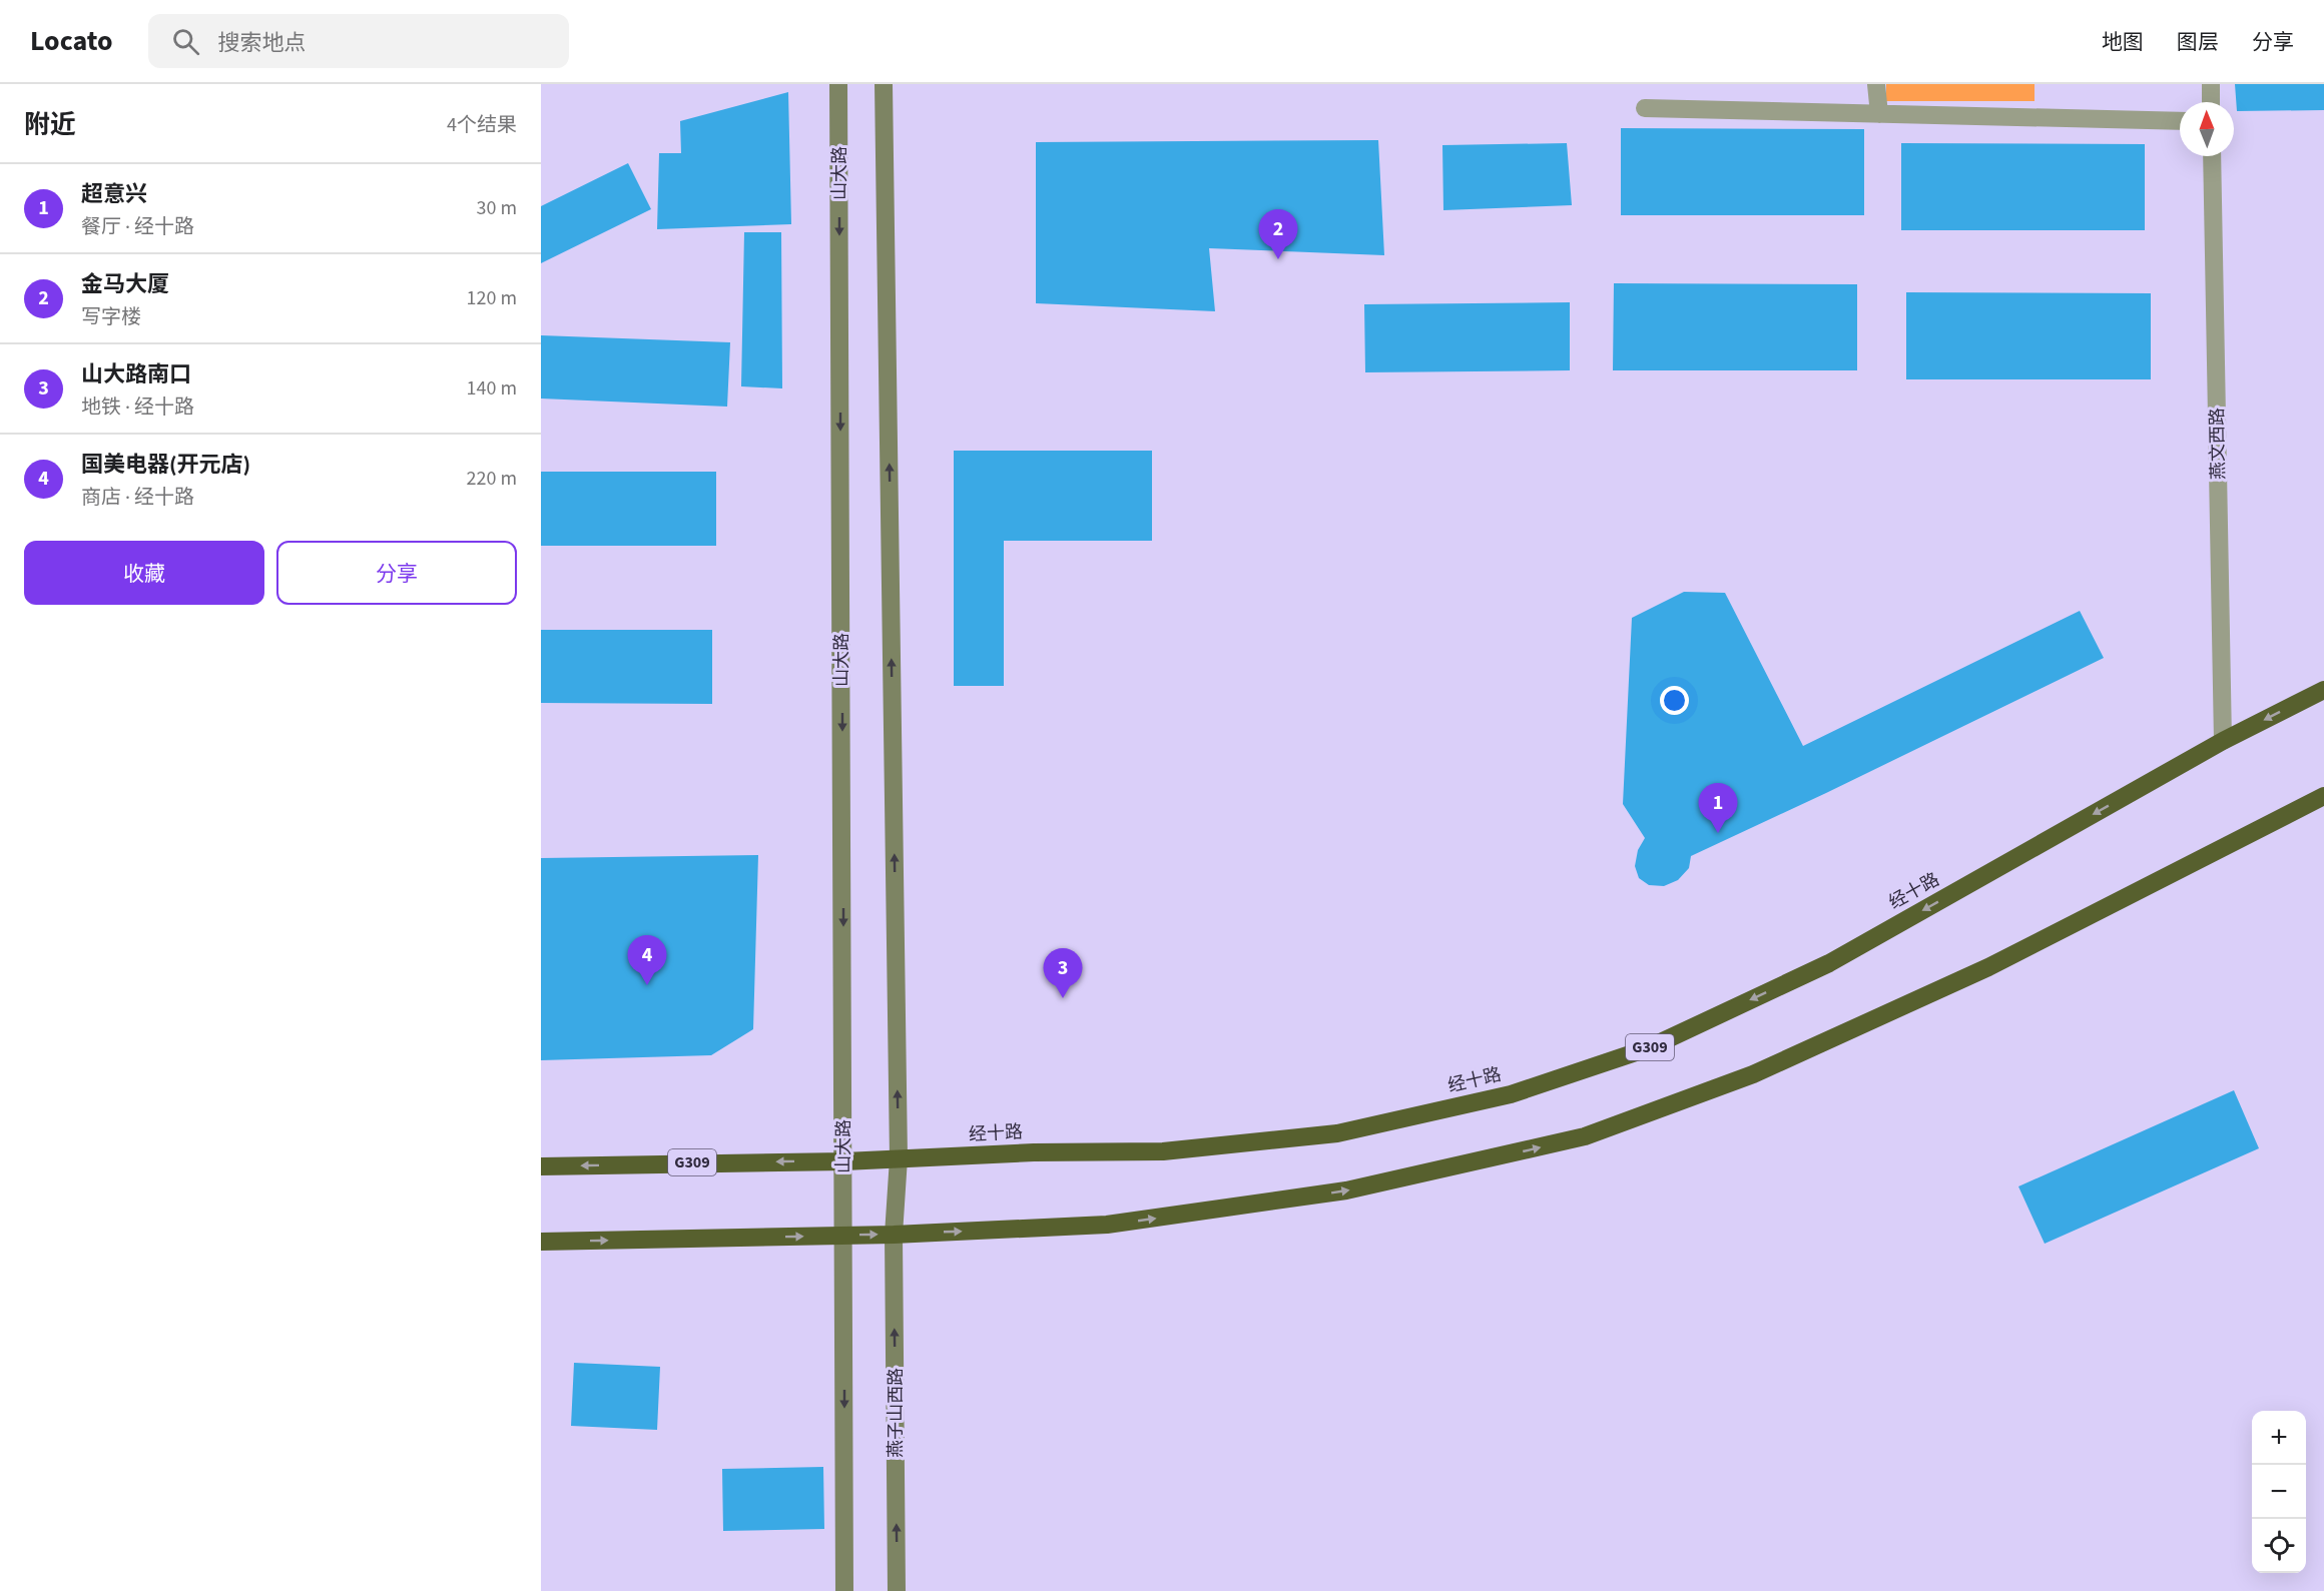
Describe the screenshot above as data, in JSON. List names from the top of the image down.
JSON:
{
  "streets": {
    "highway": ["经十路", "G309"],
    "main road": ["山大路", "燕子山西路"],
    "street": ["燕文西路"]
  },
  "crossings": [
    ["山大路", "经十路"],
    ["燕文西路", "经十路"]
  ],
  "north": "top",
  "page": {
    "header": "Locato",
    "search": "搜索地点",
    "nav": ["地图", "图层", "分享"],
    "heading": ["附近", "4个结果"],
    "list": [
      {
        "mark": "1",
        "name": "超意兴",
        "note": "餐厅 · 经十路",
        "value": "30 m"
      },
      {
        "mark": "2",
        "name": "金马大厦",
        "note": "写字楼",
        "value": "120 m"
      },
      {
        "mark": "3",
        "name": "山大路南口",
        "note": "地铁 · 经十路",
        "value": "140 m"
      },
      {
        "mark": "4",
        "name": "国美电器(开元店)",
        "note": "商店 · 经十路",
        "value": "220 m"
      }
    ],
    "pins": [
      "2",
      "1",
      "4",
      "3"
    ],
    "buttons": ["收藏", "分享"],
    "map_buttons": ["+", "−"]
  }
}
